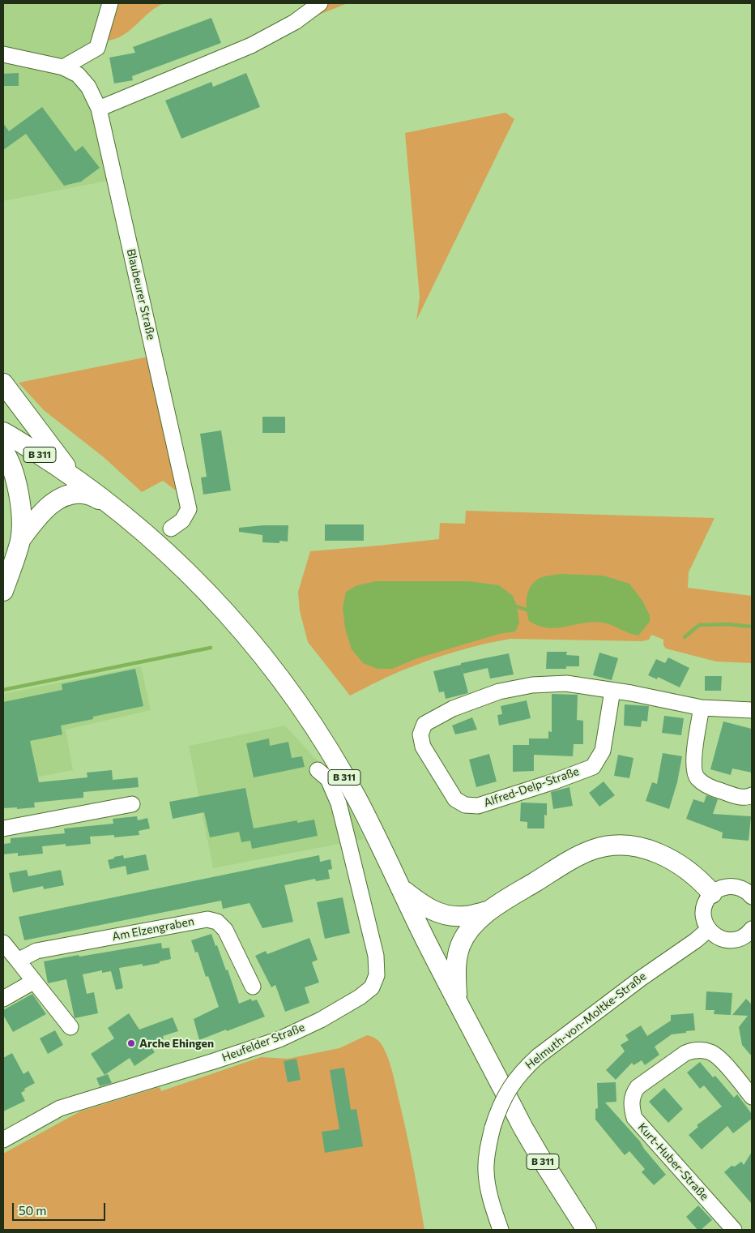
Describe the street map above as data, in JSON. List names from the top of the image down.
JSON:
{
  "streets": {
    "main road": ["B 311"],
    "street": [
      "Blaubeurer Straße",
      "Alfred-Delp-Straße",
      "Am Elzengraben",
      "Helmuth-von-Moltke-Straße",
      "Heufelder Straße",
      "Kurt-Huber-Straße"
    ]
  },
  "places": ["Arche Ehingen"],
  "scale_bar": "50 m"
}
